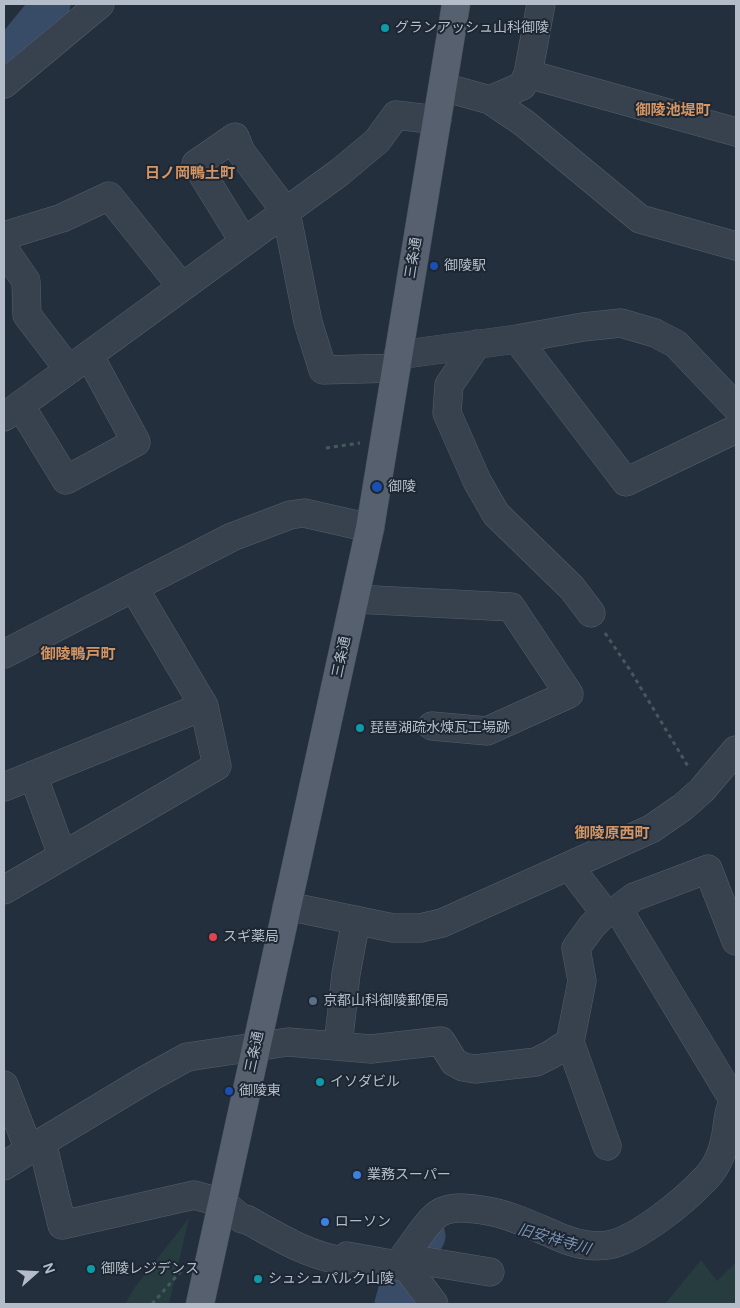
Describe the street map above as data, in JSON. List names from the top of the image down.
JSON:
{
  "streets": {
    "main road": ["三条通"]
  },
  "districts": [
    "御陵池堤町",
    "日ノ岡鴨土町",
    "御陵鴨戸町",
    "御陵原西町"
  ],
  "water": ["旧安祥寺川"],
  "places": [
    "グランアッシュ山科御陵",
    "御陵駅",
    "御陵",
    "琵琶湖疏水煉瓦工場跡",
    "スギ薬局",
    "京都山科御陵郵便局",
    "イソダビル",
    "御陵東",
    "業務スーパー",
    "ローソン",
    "御陵レジデンス",
    "シュシュパルク山陵"
  ],
  "north": "right"
}
